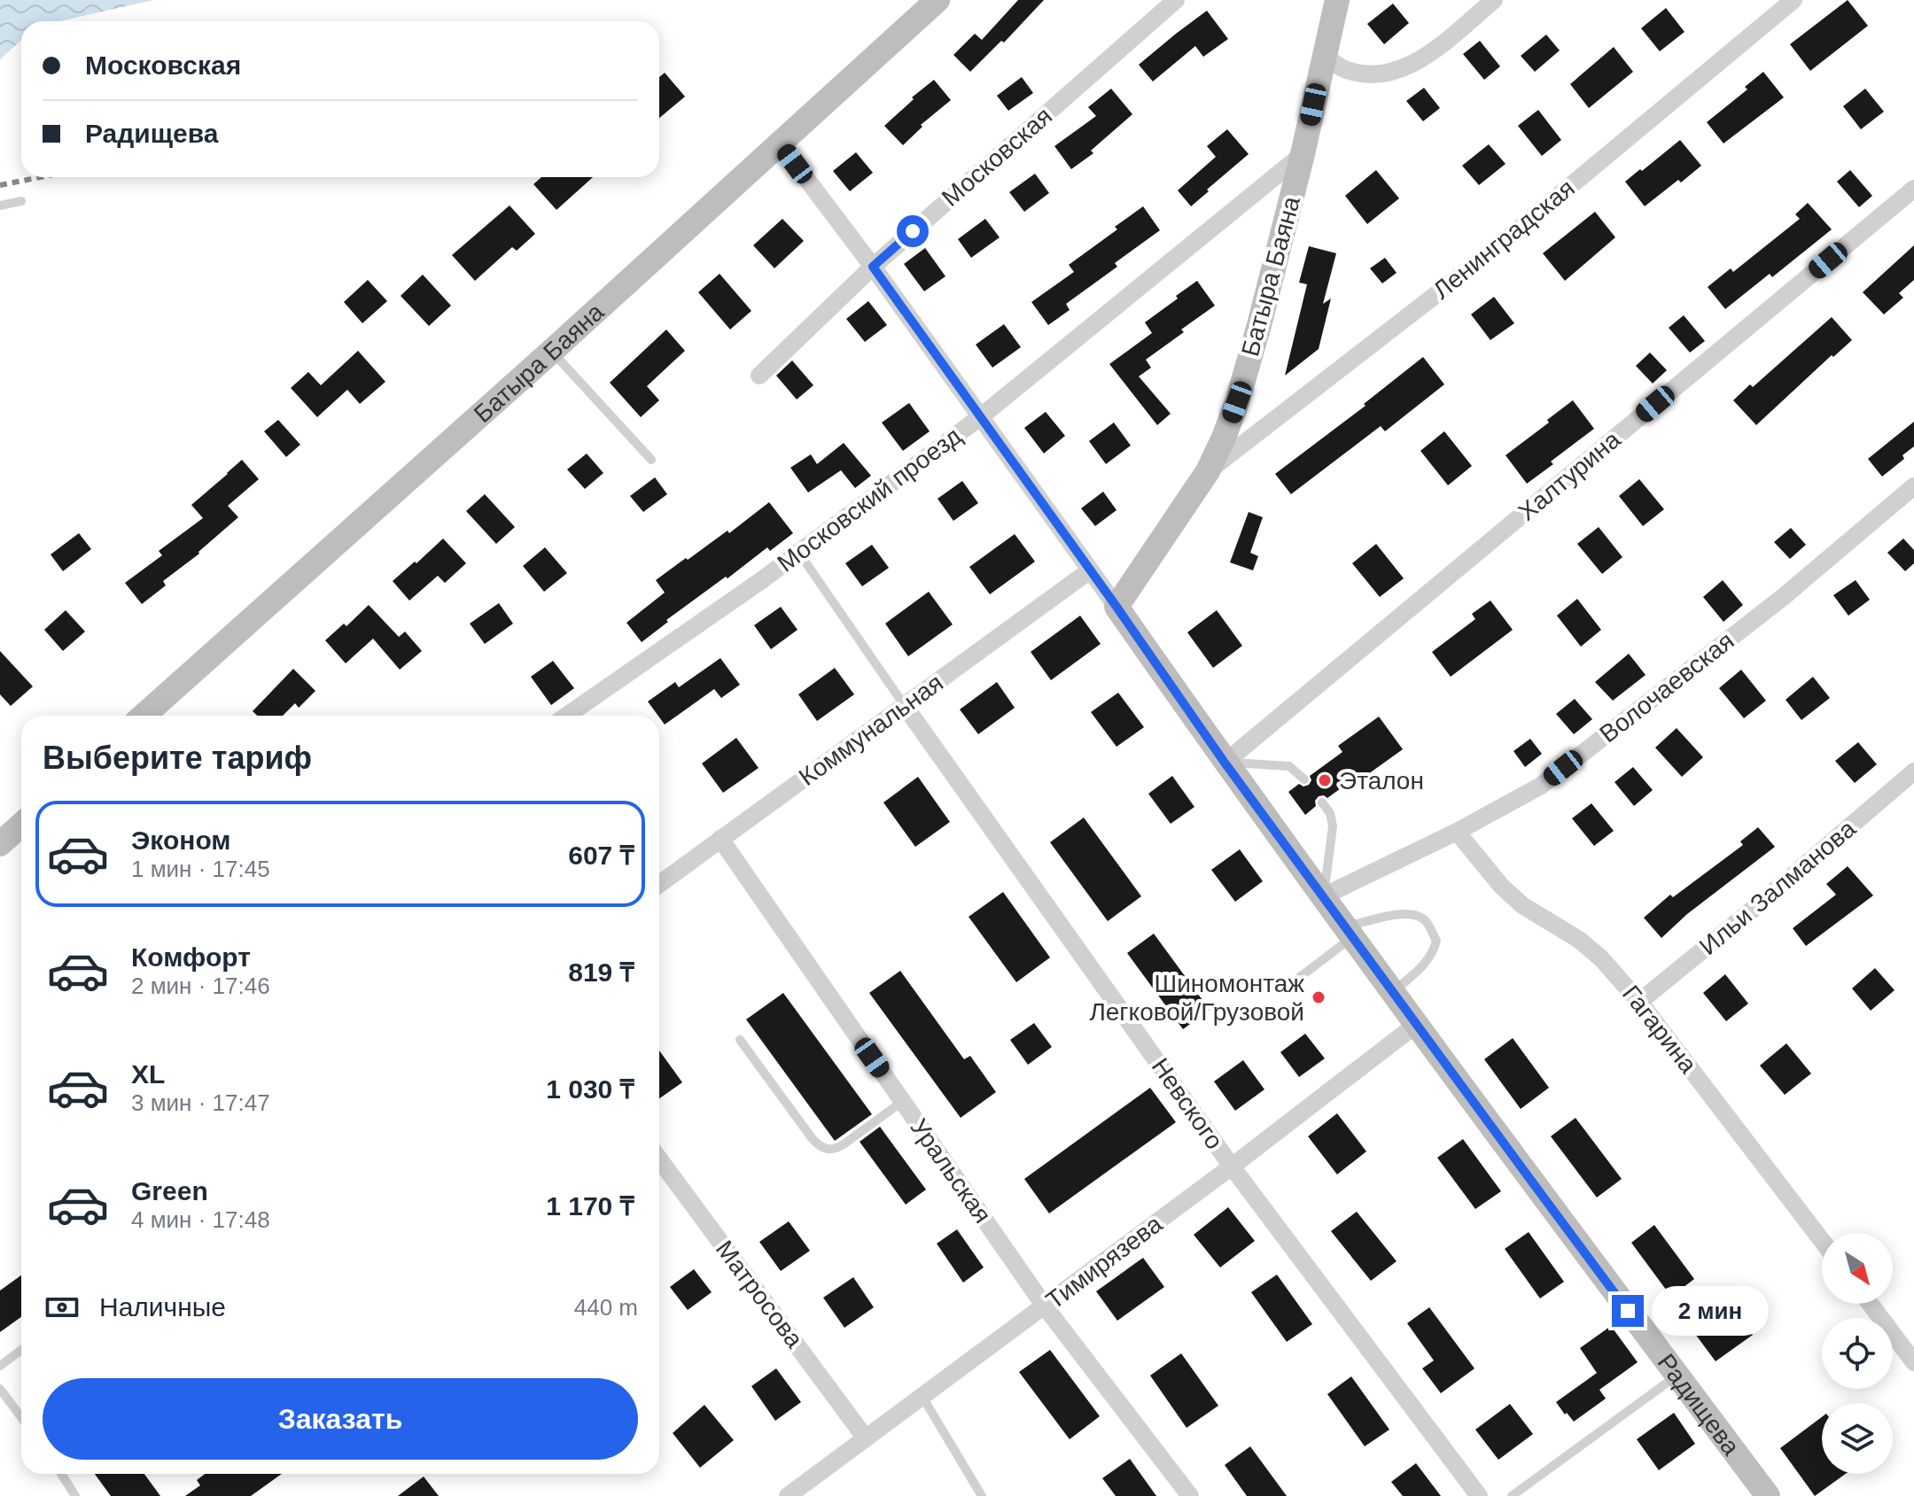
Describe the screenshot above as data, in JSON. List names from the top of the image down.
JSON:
{
  "streets": {
    "street": [
      "Московская",
      "Ленинградская",
      "Батыра Баяна",
      "Халтурина",
      "Московский проезд",
      "Волочаевская",
      "Коммунальная",
      "Ильи Залманова",
      "Гагарина",
      "Невского",
      "Уральская",
      "Тимирязева",
      "Матросова",
      "Радищева"
    ]
  },
  "crossings": [
    ["Московская", "Радищева"],
    ["Ленинградская", "Батыра Баяна"],
    ["Батыра Баяна", "Московский проезд"],
    ["Батыра Баяна", "Радищева"],
    ["Халтурина", "Радищева"],
    ["Московский проезд", "Радищева"],
    ["Волочаевская", "Гагарина"],
    ["Волочаевская", "Радищева"],
    ["Коммунальная", "Невского"],
    ["Коммунальная", "Уральская"],
    ["Коммунальная", "Радищева"],
    ["Ильи Залманова", "Гагарина"],
    ["Невского", "Тимирязева"],
    ["Уральская", "Тимирязева"],
    ["Тимирязева", "Матросова"],
    ["Тимирязева", "Радищева"]
  ],
  "places": ["Эталон", "Шиномонтаж Легковой/Грузовой"],
  "north": "bottom right",
  "page": {
    "banner": ["Московская", "Радищева"],
    "heading": "Выберите тариф",
    "list": [
      {
        "name": "Эконом",
        "note": "1 мин · 17:45",
        "value": "607 ₸"
      },
      {
        "name": "Комфорт",
        "note": "2 мин · 17:46",
        "value": "819 ₸"
      },
      {
        "name": "XL",
        "note": "3 мин · 17:47",
        "value": "1 030 ₸"
      },
      {
        "name": "Green",
        "note": "4 мин · 17:48",
        "value": "1 170 ₸"
      }
    ],
    "pay": ["Наличные", "440 m"],
    "bubble": "2 мин",
    "buttons": "Заказать"
  }
}
